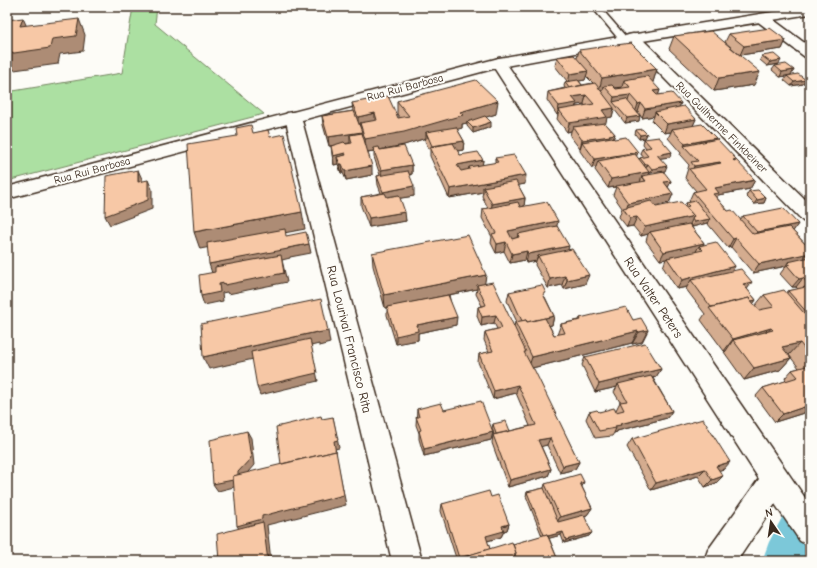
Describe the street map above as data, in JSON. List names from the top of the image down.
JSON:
{
  "streets": {
    "street": [
      "Rua Rui Barbosa",
      "Rua Guilherme Finkbeiner",
      "Rua Valter Peters",
      "Rua Lourival Francisco Rita"
    ]
  },
  "crossings": [
    ["Rua Rui Barbosa", "Rua Guilherme Finkbeiner"],
    ["Rua Rui Barbosa", "Rua Valter Peters"],
    ["Rua Rui Barbosa", "Rua Lourival Francisco Rita"]
  ],
  "north": "top"
}
